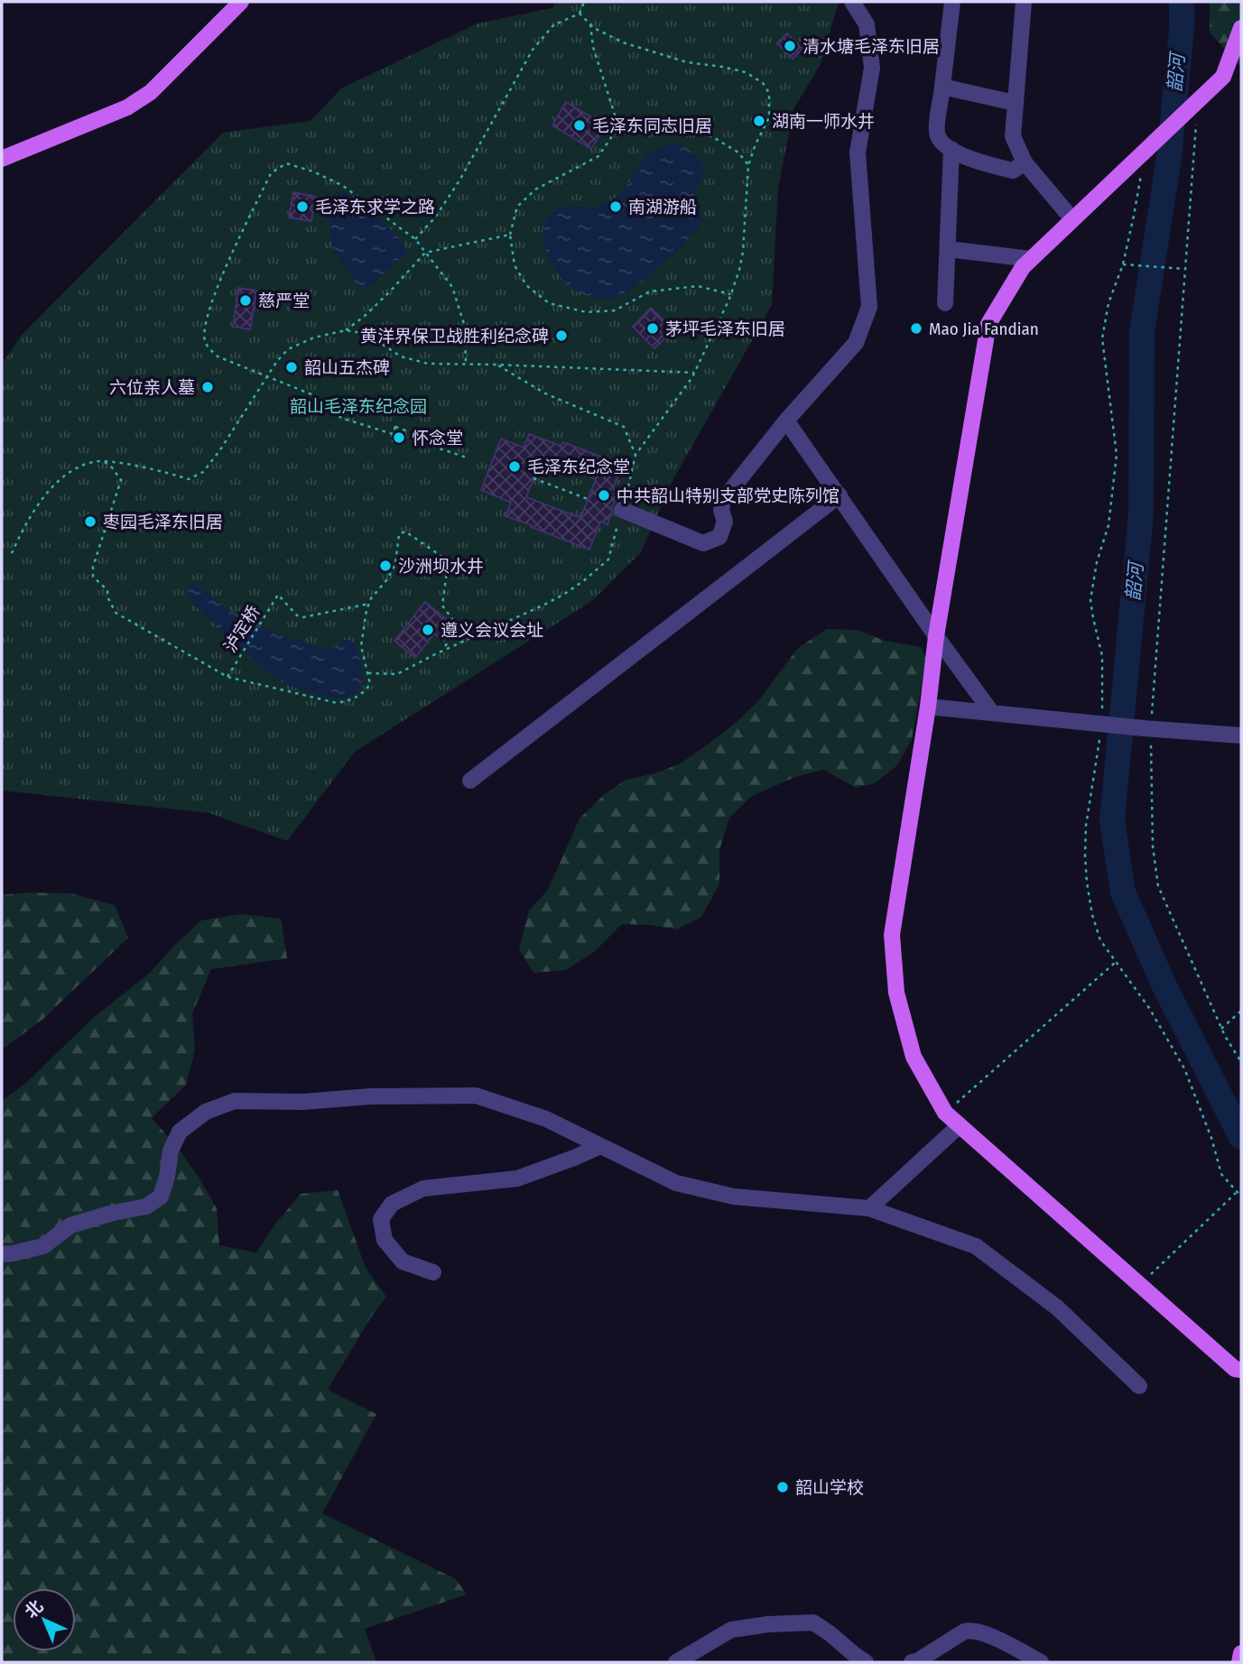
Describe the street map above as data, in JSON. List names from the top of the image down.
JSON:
{
  "streets": {
    "path": ["泸定桥"]
  },
  "water": ["韶河"],
  "parks": ["韶山毛泽东纪念园"],
  "places": [
    "清水塘毛泽东旧居",
    "湖南一师水井",
    "毛泽东同志旧居",
    "毛泽东求学之路",
    "南湖游船",
    "慈严堂",
    "茅坪毛泽东旧居",
    "Mao Jia Fandian",
    "黄洋界保卫战胜利纪念碑",
    "韶山五杰碑",
    "六位亲人墓",
    "怀念堂",
    "毛泽东纪念堂",
    "中共韶山特别支部党史陈列馆",
    "枣园毛泽东旧居",
    "沙洲坝水井",
    "遵义会议会址",
    "韶山学校"
  ],
  "north": "top left"
}
